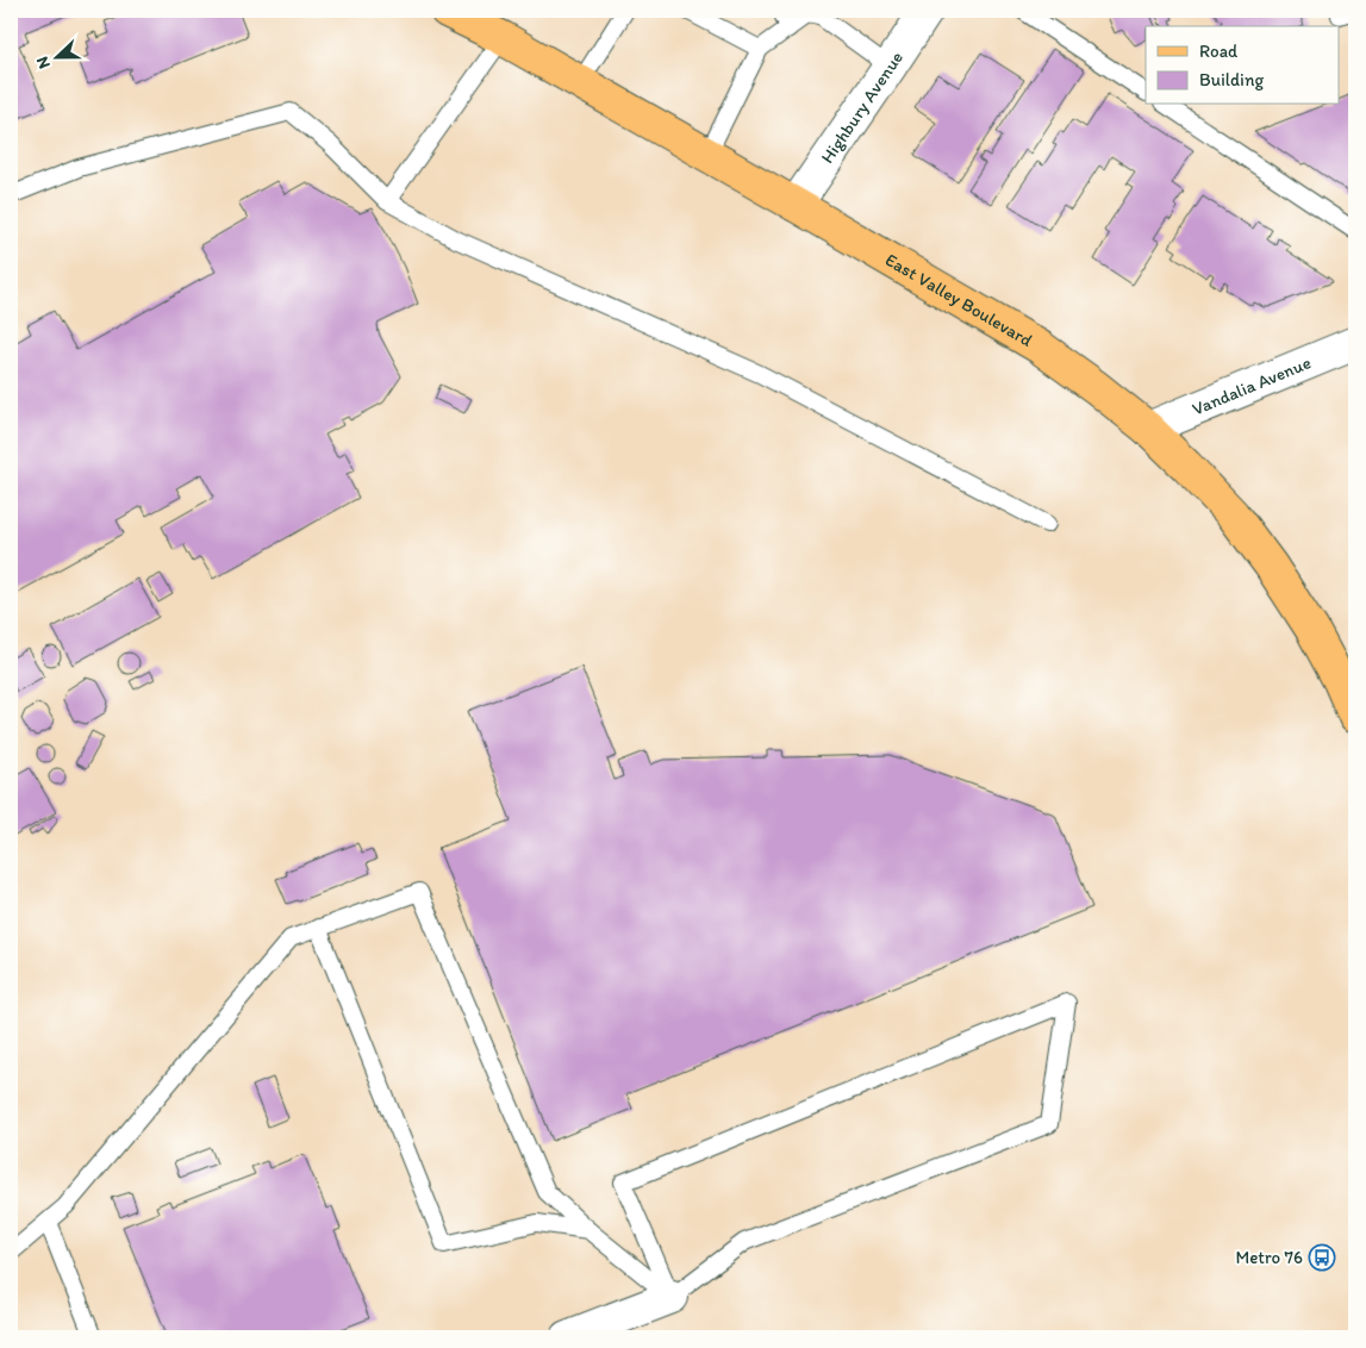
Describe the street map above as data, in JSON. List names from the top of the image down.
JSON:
{
  "streets": {
    "main road": ["East Valley Boulevard"],
    "street": ["Highbury Avenue", "Vandalia Avenue"]
  },
  "crossings": [
    ["Highbury Avenue", "East Valley Boulevard"],
    ["East Valley Boulevard", "Vandalia Avenue"]
  ],
  "places": {
    "bus stop": ["Metro 76"]
  },
  "legend": ["Road", "Building"],
  "north": "left"
}
